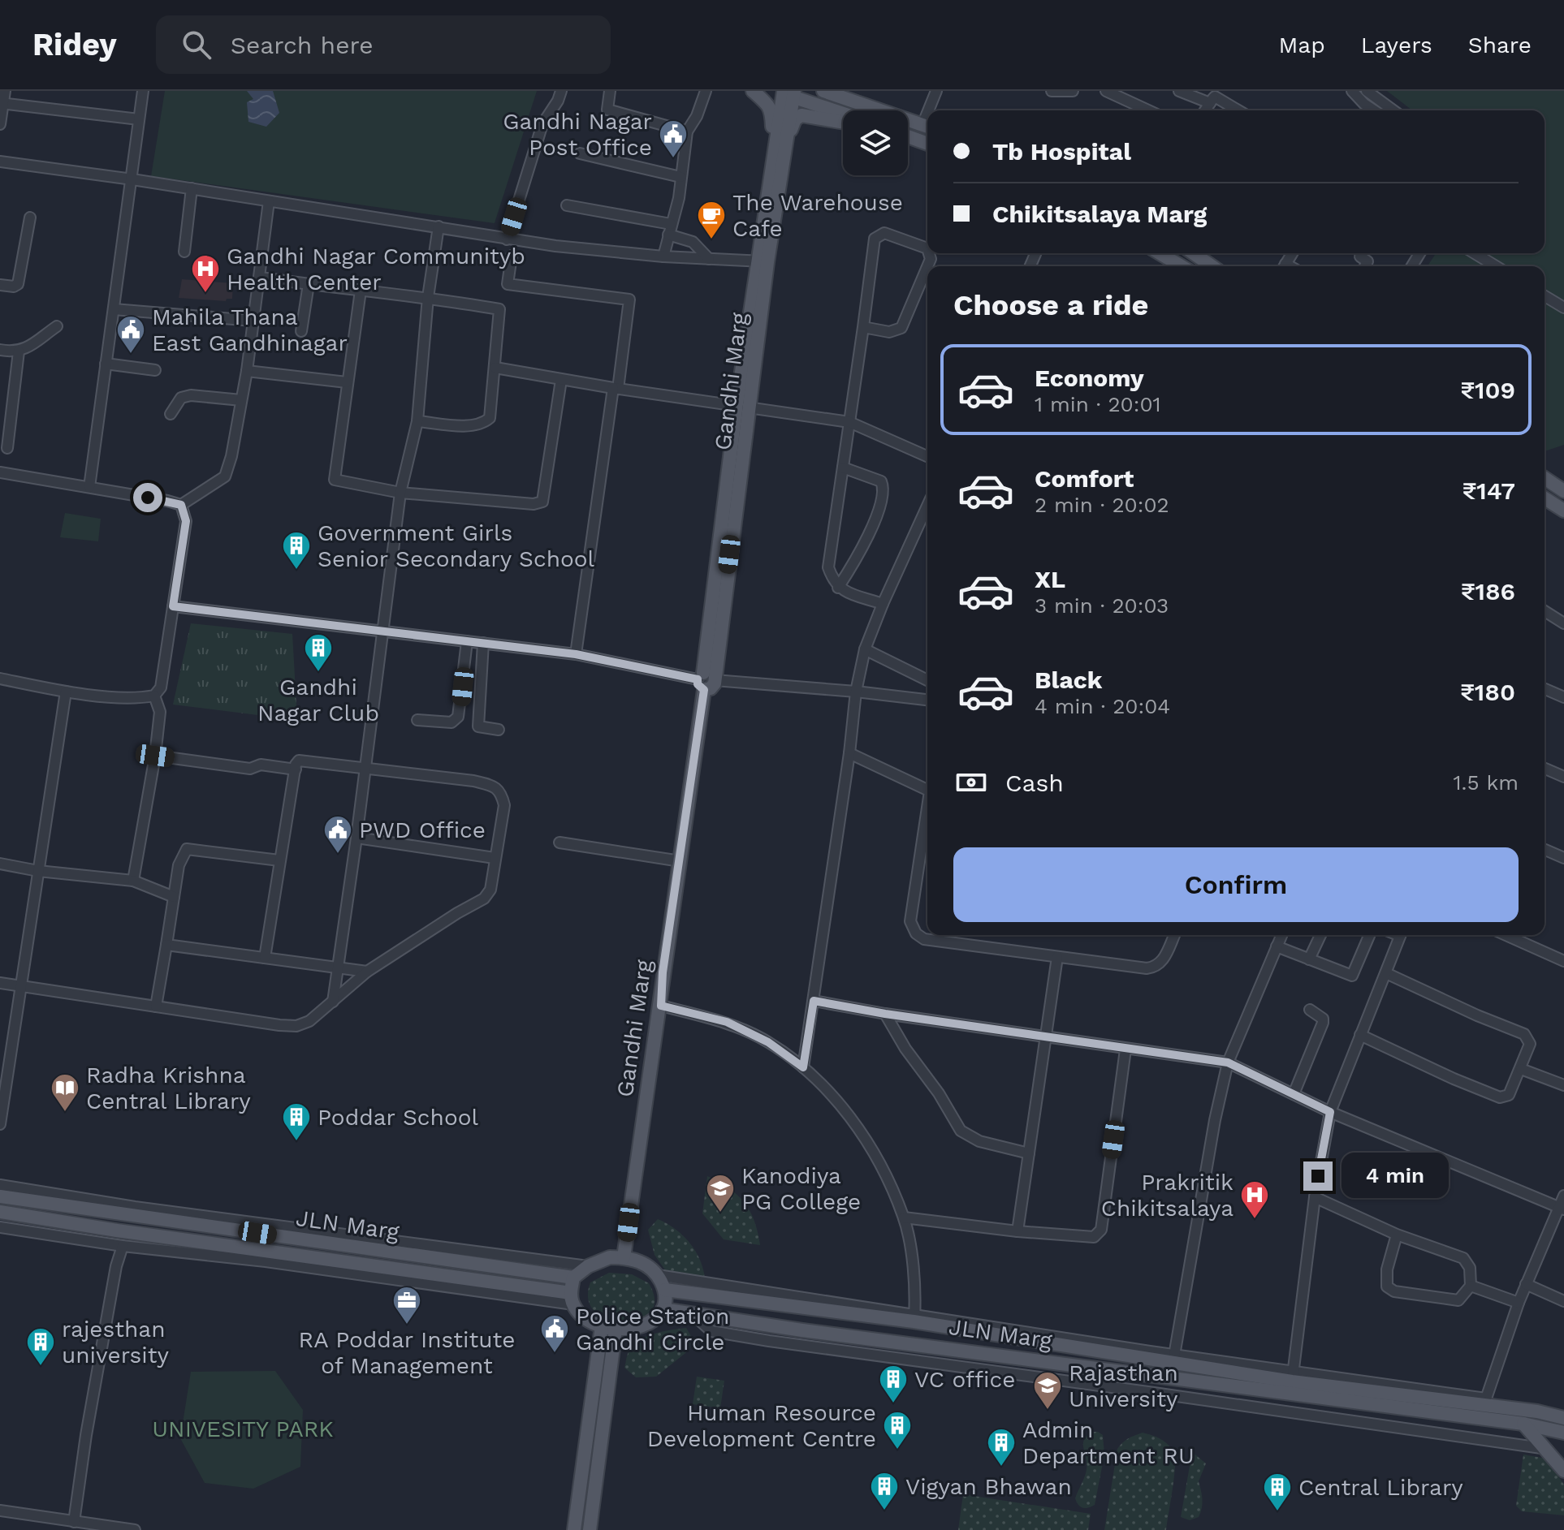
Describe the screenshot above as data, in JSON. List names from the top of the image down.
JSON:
{
  "streets": {
    "main road": ["Gandhi Marg", "JLN Marg"]
  },
  "crossings": [
    ["Gandhi Marg", "JLN Marg"]
  ],
  "parks": ["UNIVESITY PARK"],
  "places": {
    "public building": [
      "Gandhi Nagar Post Office",
      "Mahila Thana East Gandhinagar",
      "PWD Office",
      "Police Station Gandhi Circle"
    ],
    "cafe": ["The Warehouse Cafe"],
    "hospital": ["Gandhi Nagar Communityb Health Center", "Prakritik Chikitsalaya"],
    "building": [
      "Government Girls Senior Secondary School",
      "Gandhi Nagar Club",
      "Poddar School",
      "rajesthan university",
      "VC office",
      "Human Resource Development Centre",
      "Admin Department RU",
      "Vigyan Bhawan",
      "Central Library"
    ],
    "library": ["Radha Krishna Central Library"],
    "school or university": ["Kanodiya PG College", "Rajasthan University"],
    "office": ["RA Poddar Institute of Management"]
  },
  "page": {
    "header": "Ridey",
    "search": "Search here",
    "nav": ["Map", "Layers", "Share"],
    "banner": ["Tb Hospital", "Chikitsalaya Marg"],
    "heading": "Choose a ride",
    "list": [
      {
        "name": "Economy",
        "note": "1 min · 20:01",
        "value": "₹109"
      },
      {
        "name": "Comfort",
        "note": "2 min · 20:02",
        "value": "₹147"
      },
      {
        "name": "XL",
        "note": "3 min · 20:03",
        "value": "₹186"
      },
      {
        "name": "Black",
        "note": "4 min · 20:04",
        "value": "₹180"
      }
    ],
    "pay": ["Cash", "1.5 km"],
    "buttons": "Confirm",
    "bubble": "4 min"
  }
}
